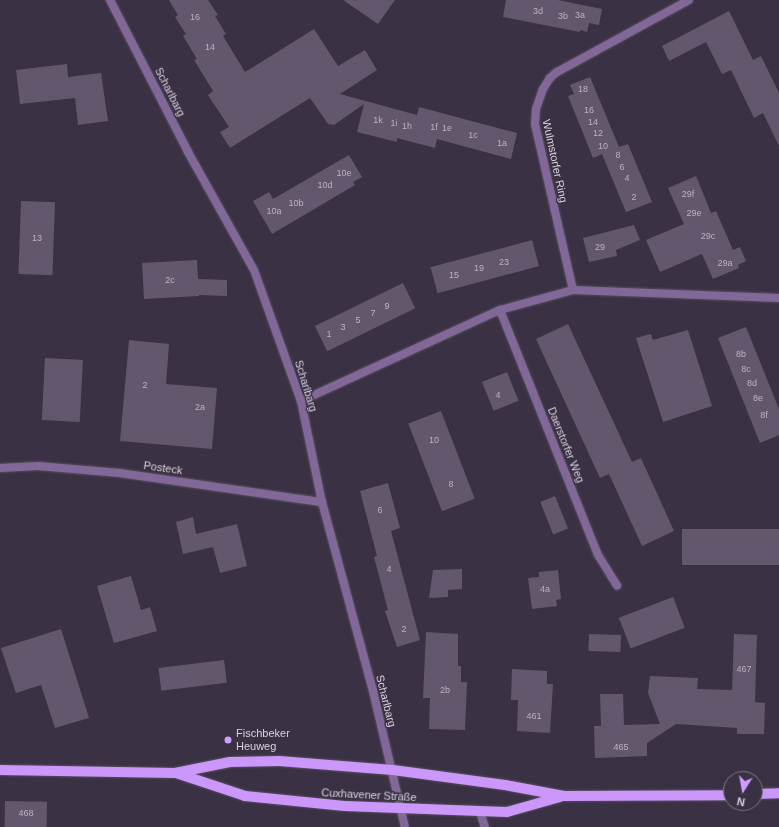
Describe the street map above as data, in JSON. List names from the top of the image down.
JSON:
{
  "streets": {
    "main road": ["Cuxhavener Straße"],
    "street": [
      "Scharlbarg",
      "Wulmstorfer Ring",
      "Daerstorfer Weg",
      "Posteck"
    ]
  },
  "crossings": [
    ["Scharlbarg", "Posteck"],
    ["Scharlbarg", "Cuxhavener Straße"]
  ],
  "places": ["Fischbeker Heuweg"],
  "house_numbers": [
    "3d",
    "3a",
    "3b",
    "16",
    "14",
    "18",
    "16",
    "1k",
    "14",
    "1i",
    "1h",
    "1f",
    "1e",
    "12",
    "1c",
    "1a",
    "10",
    "8",
    "6",
    "10e",
    "4",
    "10d",
    "29f",
    "2",
    "10b",
    "10a",
    "29e",
    "29c",
    "13",
    "29",
    "23",
    "29a",
    "19",
    "15",
    "2c",
    "9",
    "7",
    "5",
    "3",
    "1",
    "8b",
    "8c",
    "8d",
    "2",
    "4",
    "8e",
    "2a",
    "8f",
    "10",
    "8",
    "6",
    "4",
    "4a",
    "2",
    "467",
    "2b",
    "461",
    "465",
    "468"
  ],
  "north": "bottom"
}
